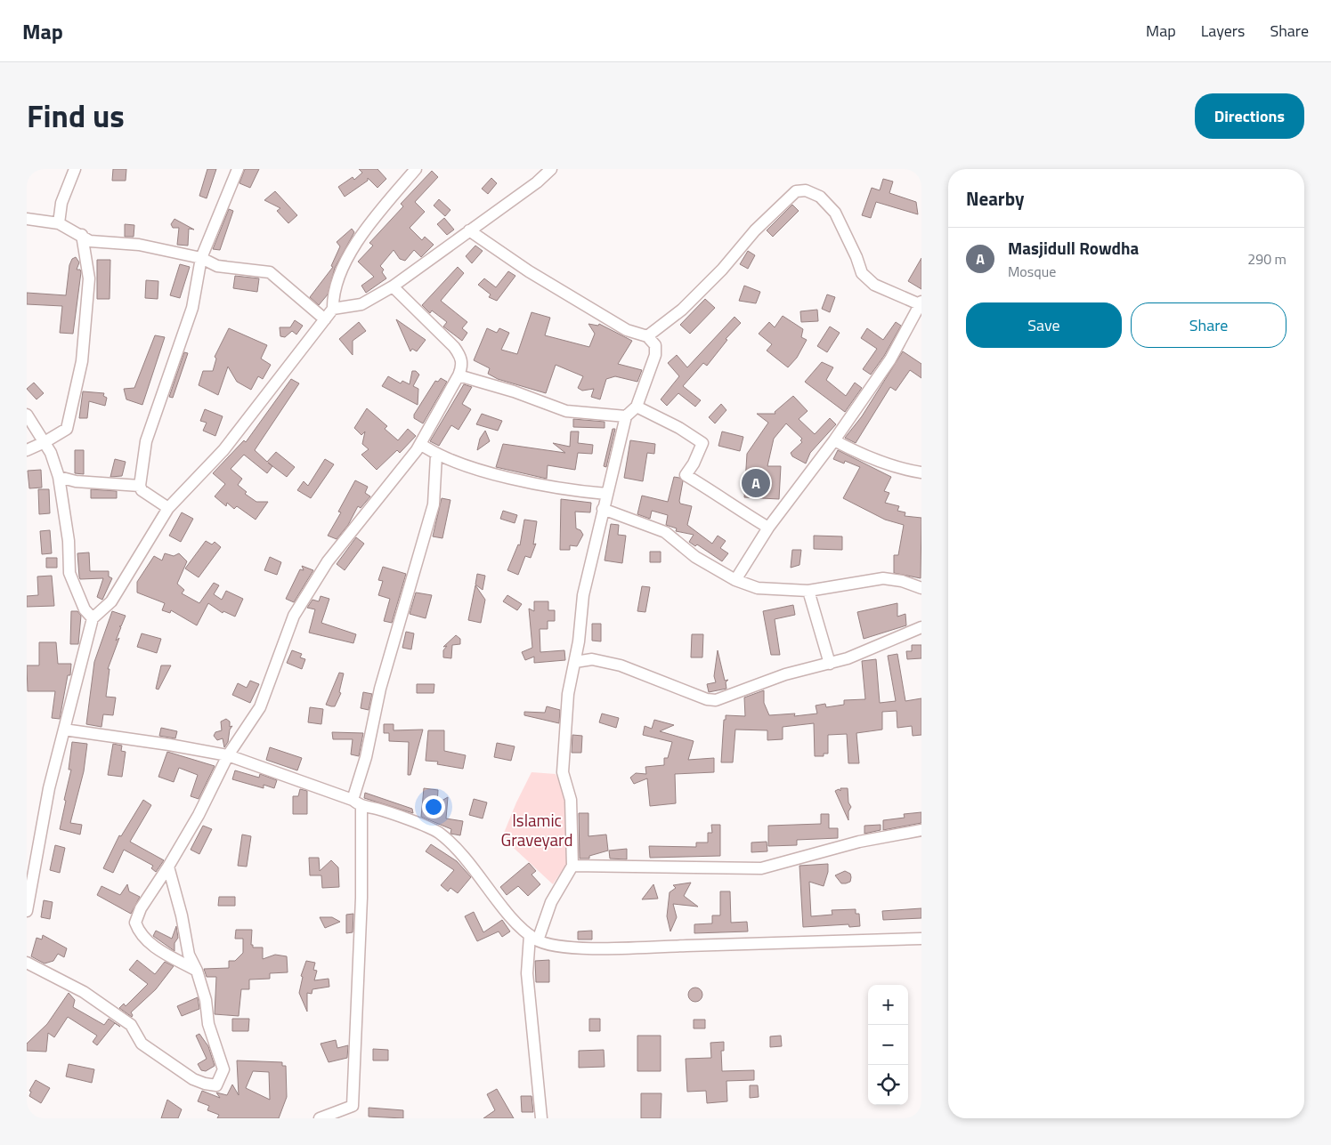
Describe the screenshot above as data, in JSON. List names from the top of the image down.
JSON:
{
  "parks": ["Islamic Graveyard"],
  "page": {
    "header": "Map",
    "nav": ["Map", "Layers", "Share"],
    "title": "Find us",
    "buttons": [
      "Directions",
      ["Save", "Share"]
    ],
    "heading": "Nearby",
    "list": [
      {
        "mark": "A",
        "name": "Masjidull Rowdha",
        "note": "Mosque",
        "value": "290 m"
      }
    ],
    "pins": "A",
    "map_buttons": ["+", "−"]
  }
}
